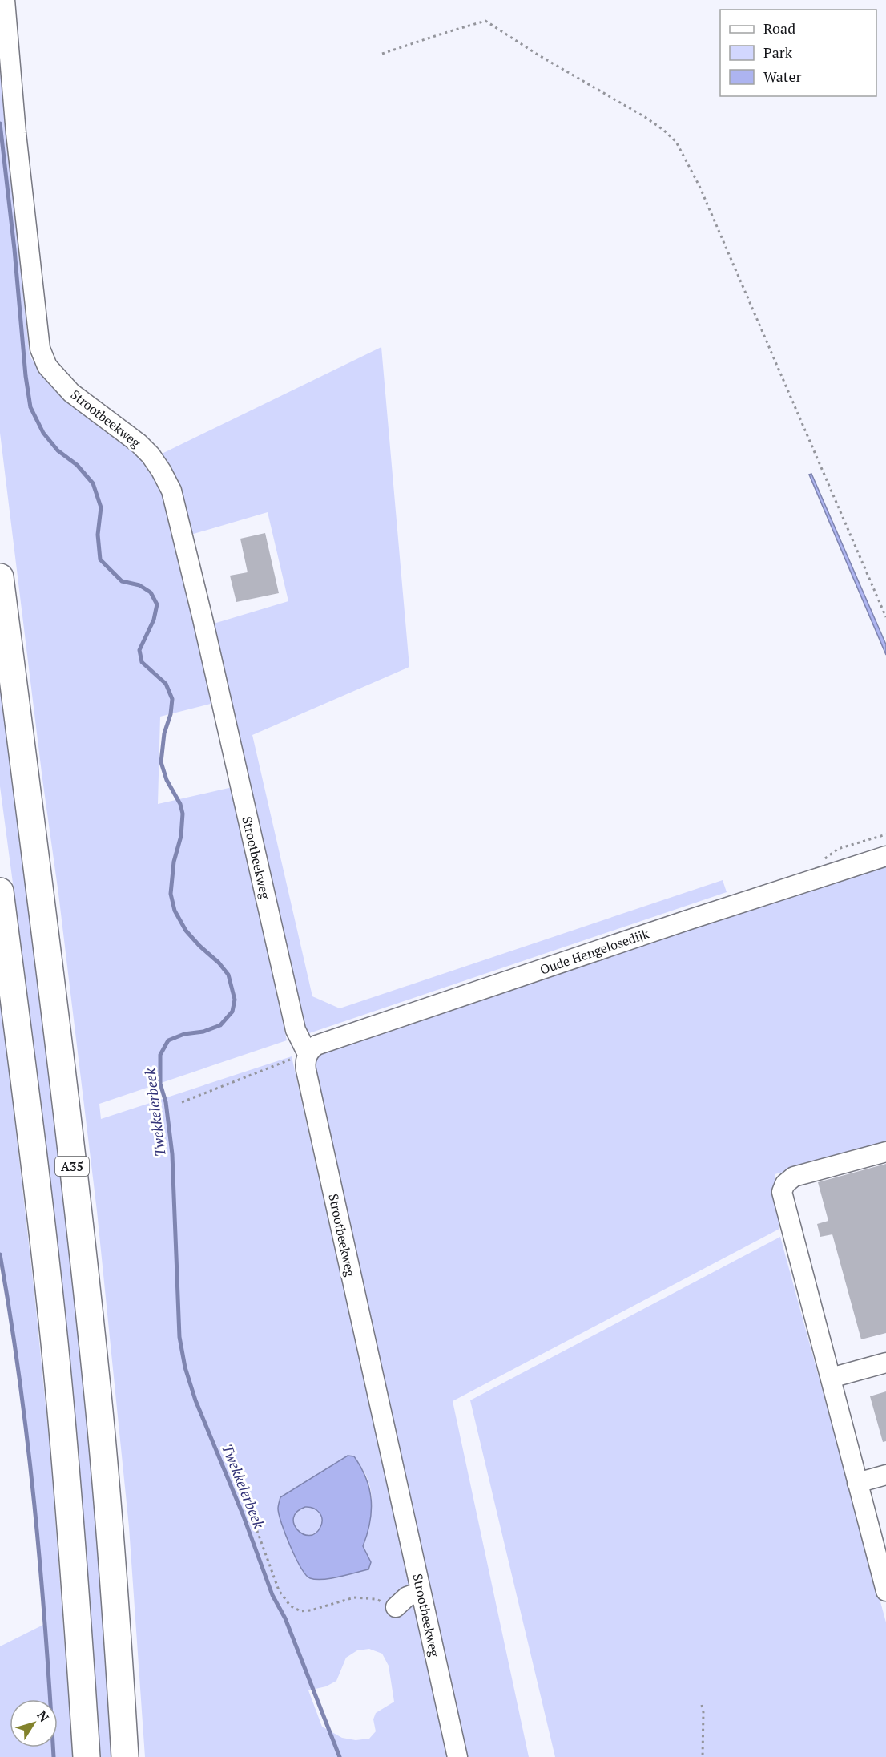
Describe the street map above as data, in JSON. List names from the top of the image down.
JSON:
{
  "streets": {
    "highway": ["A35"],
    "street": ["Strootbeekweg", "Oude Hengelosedijk"]
  },
  "crossings": [
    ["Strootbeekweg", "Oude Hengelosedijk"]
  ],
  "water": ["Twekkelerbeek"],
  "legend": ["Road", "Park", "Water"],
  "north": "top right"
}
